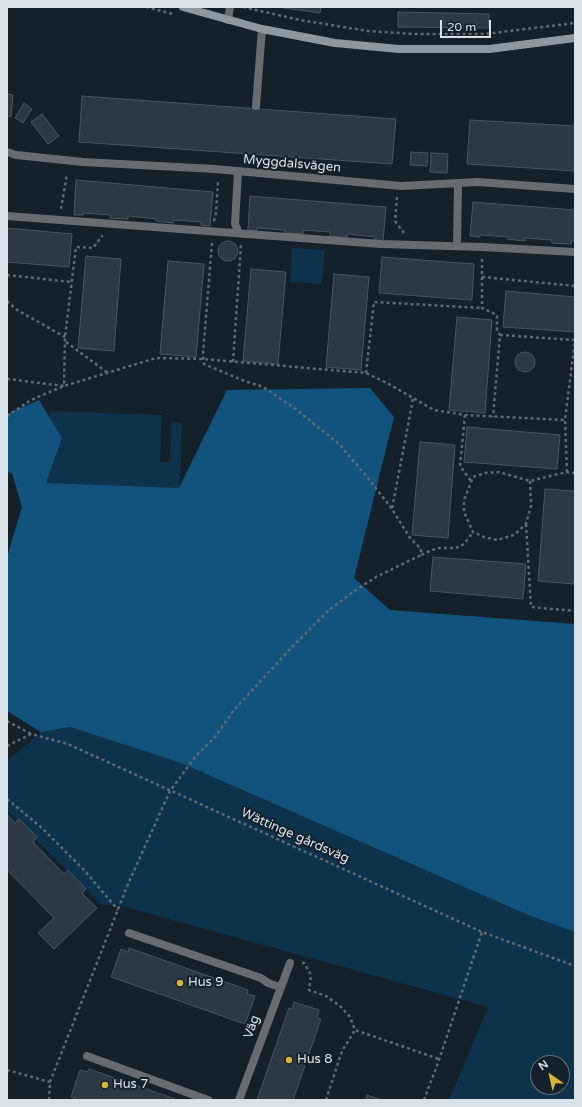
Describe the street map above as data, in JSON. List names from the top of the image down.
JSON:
{
  "streets": {
    "street": ["Myggdalsvägen", "Väg"],
    "path": ["Wättinge gårdsväg"]
  },
  "places": ["Hus 9", "Hus 8", "Hus 7"],
  "scale_bar": "20 m",
  "north": "top left"
}
